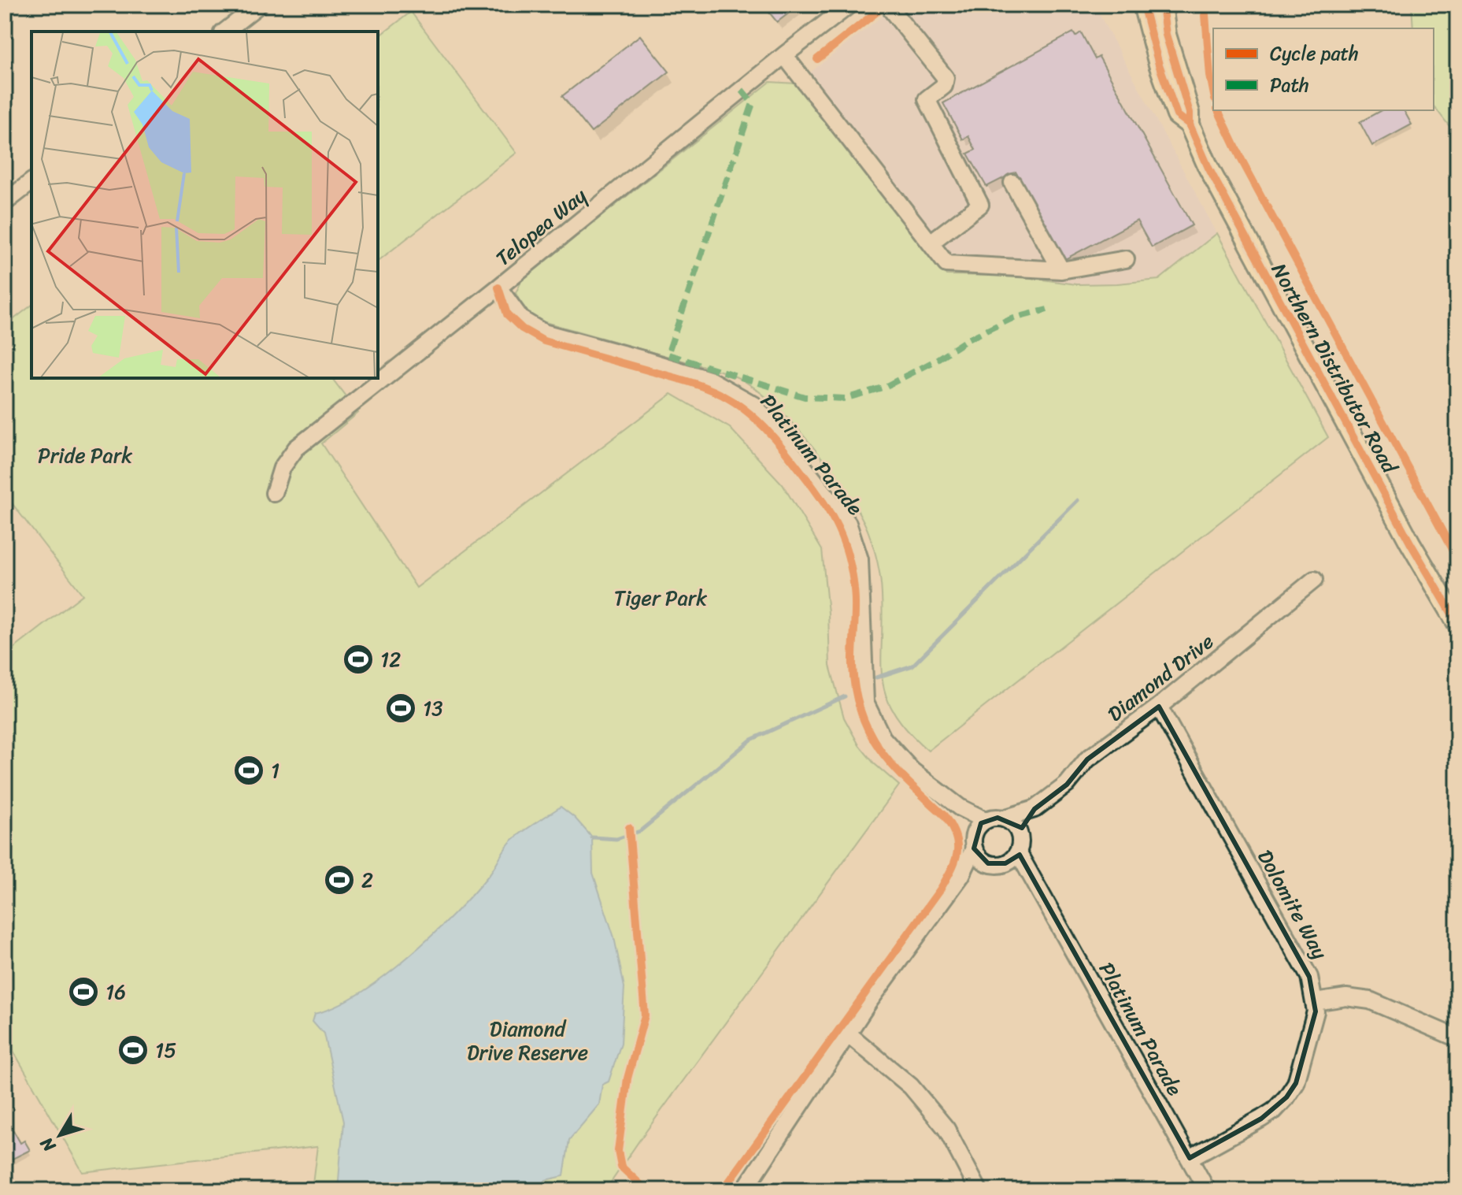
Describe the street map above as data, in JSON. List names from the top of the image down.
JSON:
{
  "streets": {
    "main road": ["Northern Distributor Road"],
    "street": [
      "Telopea Way",
      "Platinum Parade",
      "Diamond Drive",
      "Dolomite Way"
    ]
  },
  "crossings": [
    ["Telopea Way", "Platinum Parade"],
    ["Platinum Parade", "Diamond Drive"],
    ["Platinum Parade", "Dolomite Way"],
    ["Diamond Drive", "Dolomite Way"]
  ],
  "parks": ["Pride Park", "Tiger Park", "Diamond Drive Reserve"],
  "places": {
    "sports": [
      "12",
      "13",
      "1",
      "2",
      "16",
      "15"
    ]
  },
  "legend": ["Cycle path", "Path"],
  "north": "bottom left"
}
